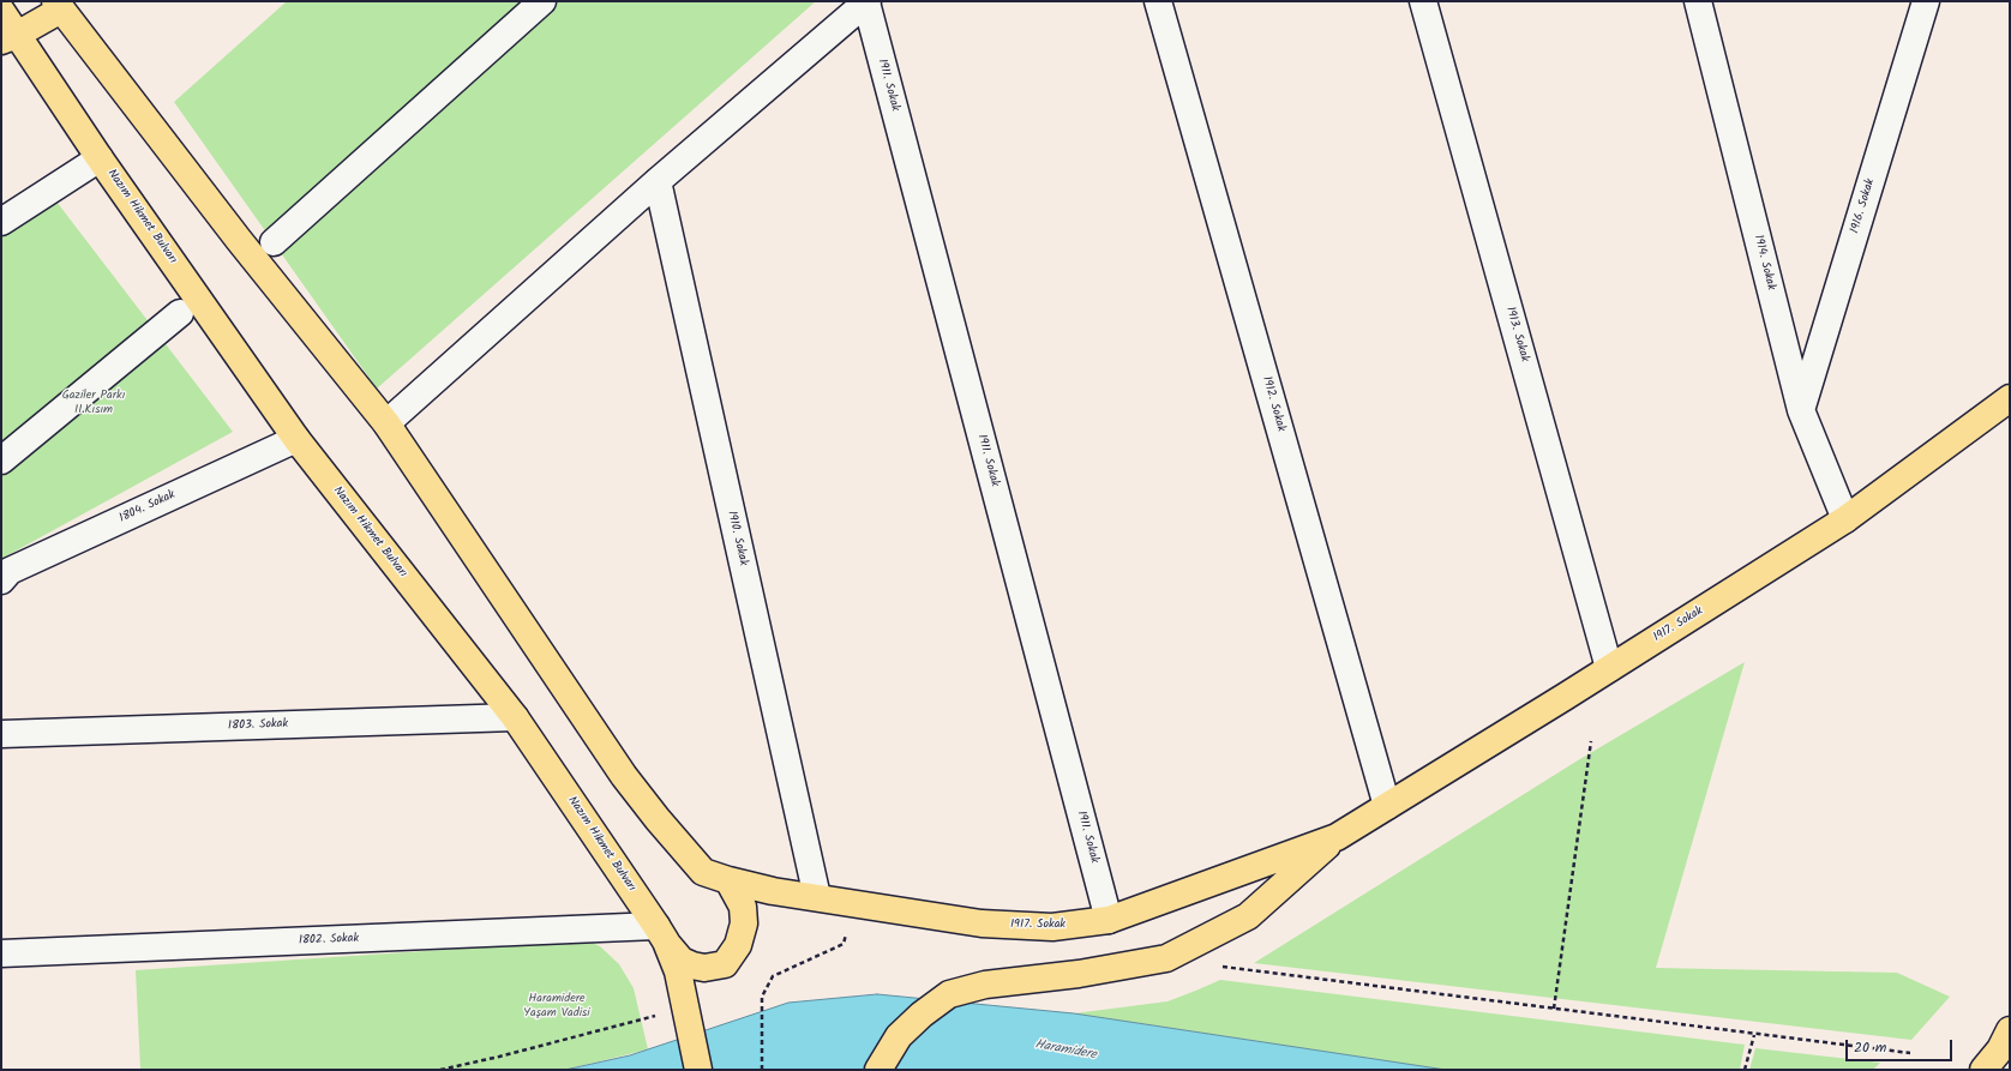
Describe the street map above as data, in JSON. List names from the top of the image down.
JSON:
{
  "streets": {
    "main road": ["Nazım Hikmet Bulvarı", "1917. Sokak"],
    "street": [
      "1911. Sokak",
      "1916. Sokak",
      "1914. Sokak",
      "1913. Sokak",
      "1912. Sokak",
      "1804. Sokak",
      "1910. Sokak",
      "1803. Sokak",
      "1802. Sokak"
    ]
  },
  "crossings": [
    ["1911. Sokak", "1917. Sokak"],
    ["1916. Sokak", "1914. Sokak"],
    ["Nazım Hikmet Bulvarı", "1804. Sokak"],
    ["Nazım Hikmet Bulvarı", "1803. Sokak"],
    ["Nazım Hikmet Bulvarı", "1802. Sokak"],
    ["1914. Sokak", "1917. Sokak"],
    ["1913. Sokak", "1917. Sokak"],
    ["1912. Sokak", "1917. Sokak"],
    ["1910. Sokak", "1917. Sokak"]
  ],
  "water": ["Haramidere"],
  "parks": ["Gaziler Parkı II.Kısım", "Haramidere Yaşam Vadisi"],
  "scale_bar": "20 m"
}
